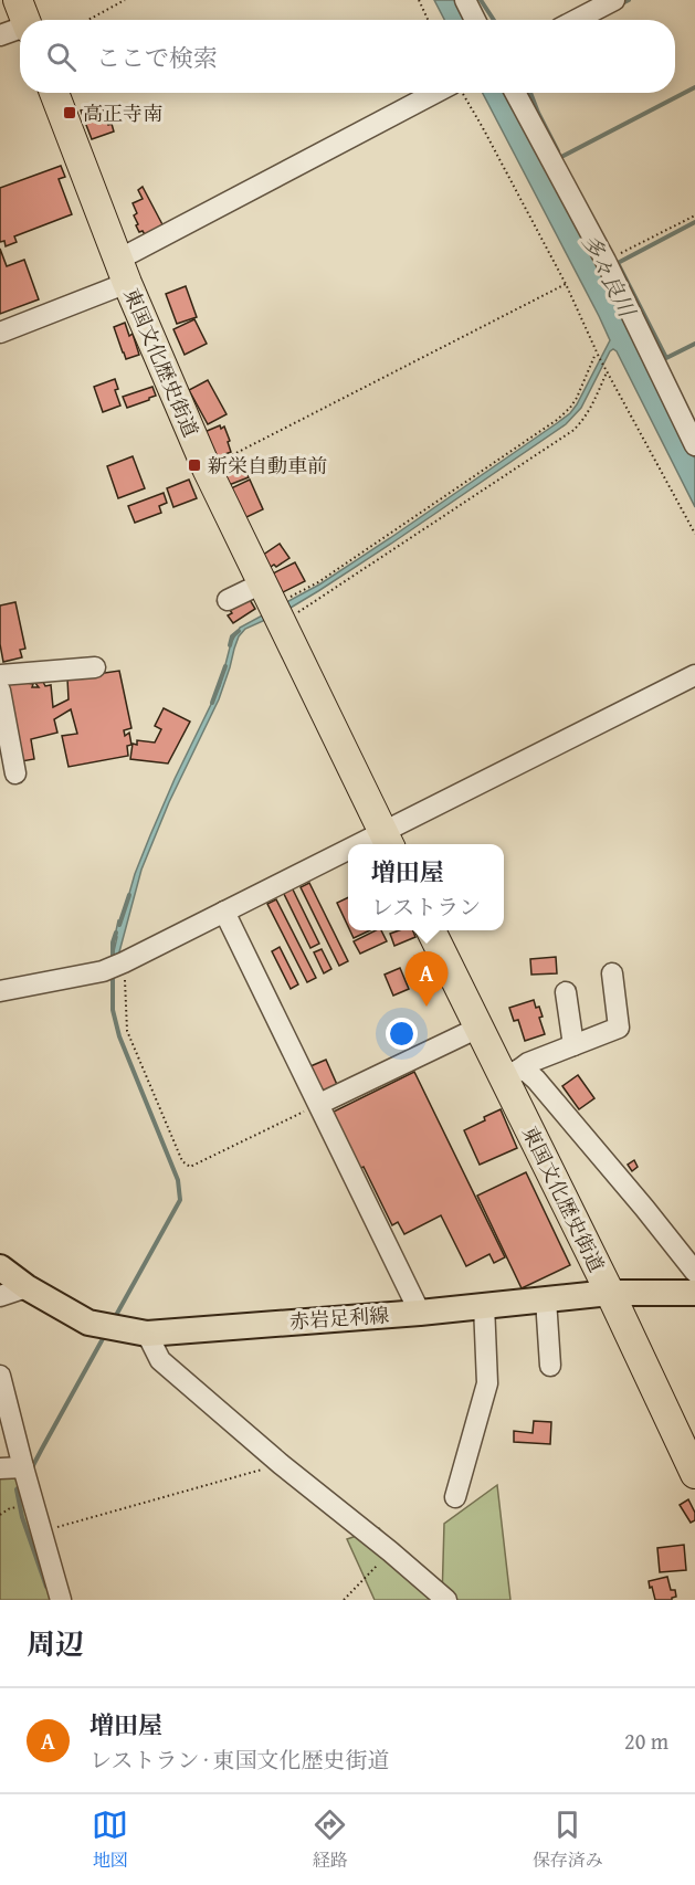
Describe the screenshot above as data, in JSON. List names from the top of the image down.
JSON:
{
  "streets": {
    "highway": ["東国文化歴史街道"],
    "main road": ["赤岩足利線"]
  },
  "crossings": [
    ["東国文化歴史街道", "赤岩足利線"]
  ],
  "water": ["多々良川"],
  "places": {
    "transit": ["高正寺南", "新栄自動車前"]
  },
  "page": {
    "search": "ここで検索",
    "popup": ["増田屋", "レストラン"],
    "pins": "A",
    "heading": "周辺",
    "list": [
      {
        "mark": "A",
        "name": "増田屋",
        "note": "レストラン · 東国文化歴史街道",
        "value": "20 m"
      }
    ],
    "nav": ["地図", "経路", "保存済み"]
  }
}
